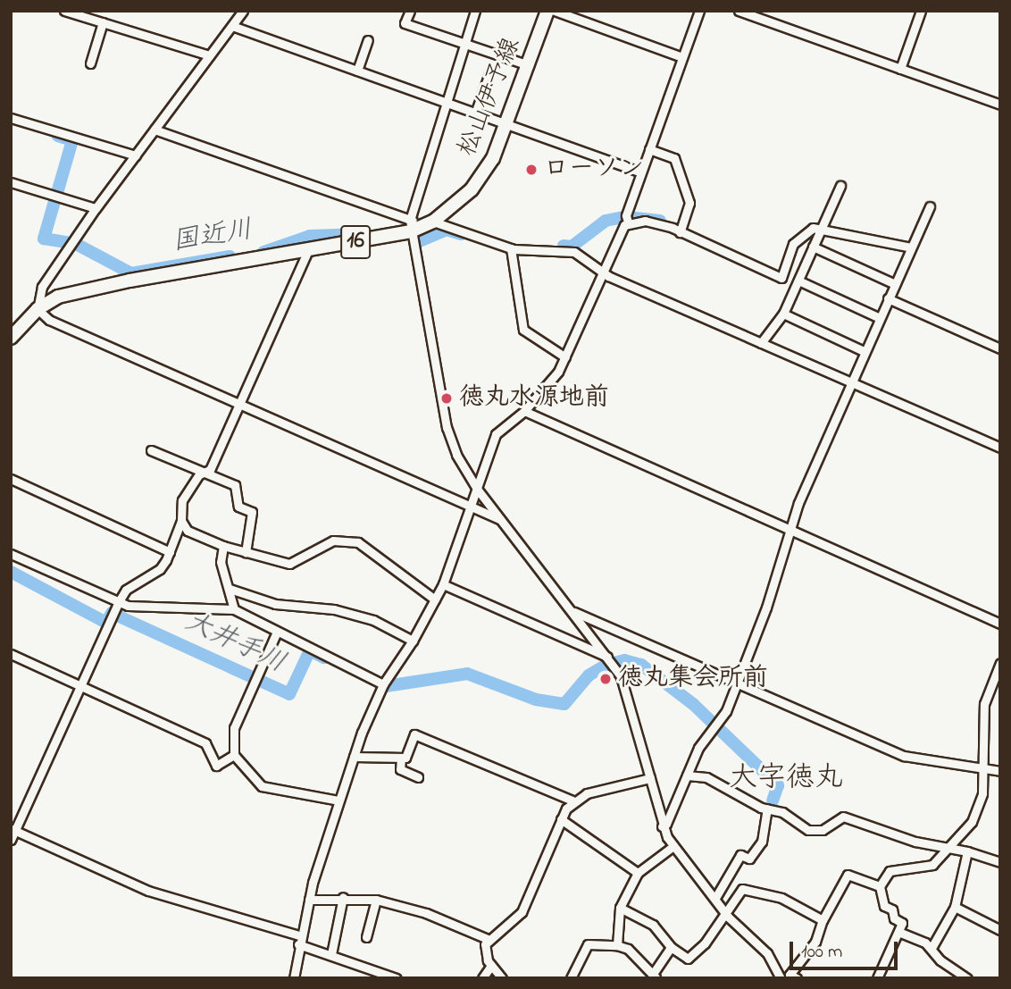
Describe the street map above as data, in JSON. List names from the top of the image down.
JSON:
{
  "streets": {
    "main road": ["松山伊予線", "16"]
  },
  "districts": ["大字徳丸"],
  "water": ["国近川", "大井手川"],
  "places": ["ローソン", "徳丸水源地前", "徳丸集会所前"],
  "scale_bar": "100 m"
}
